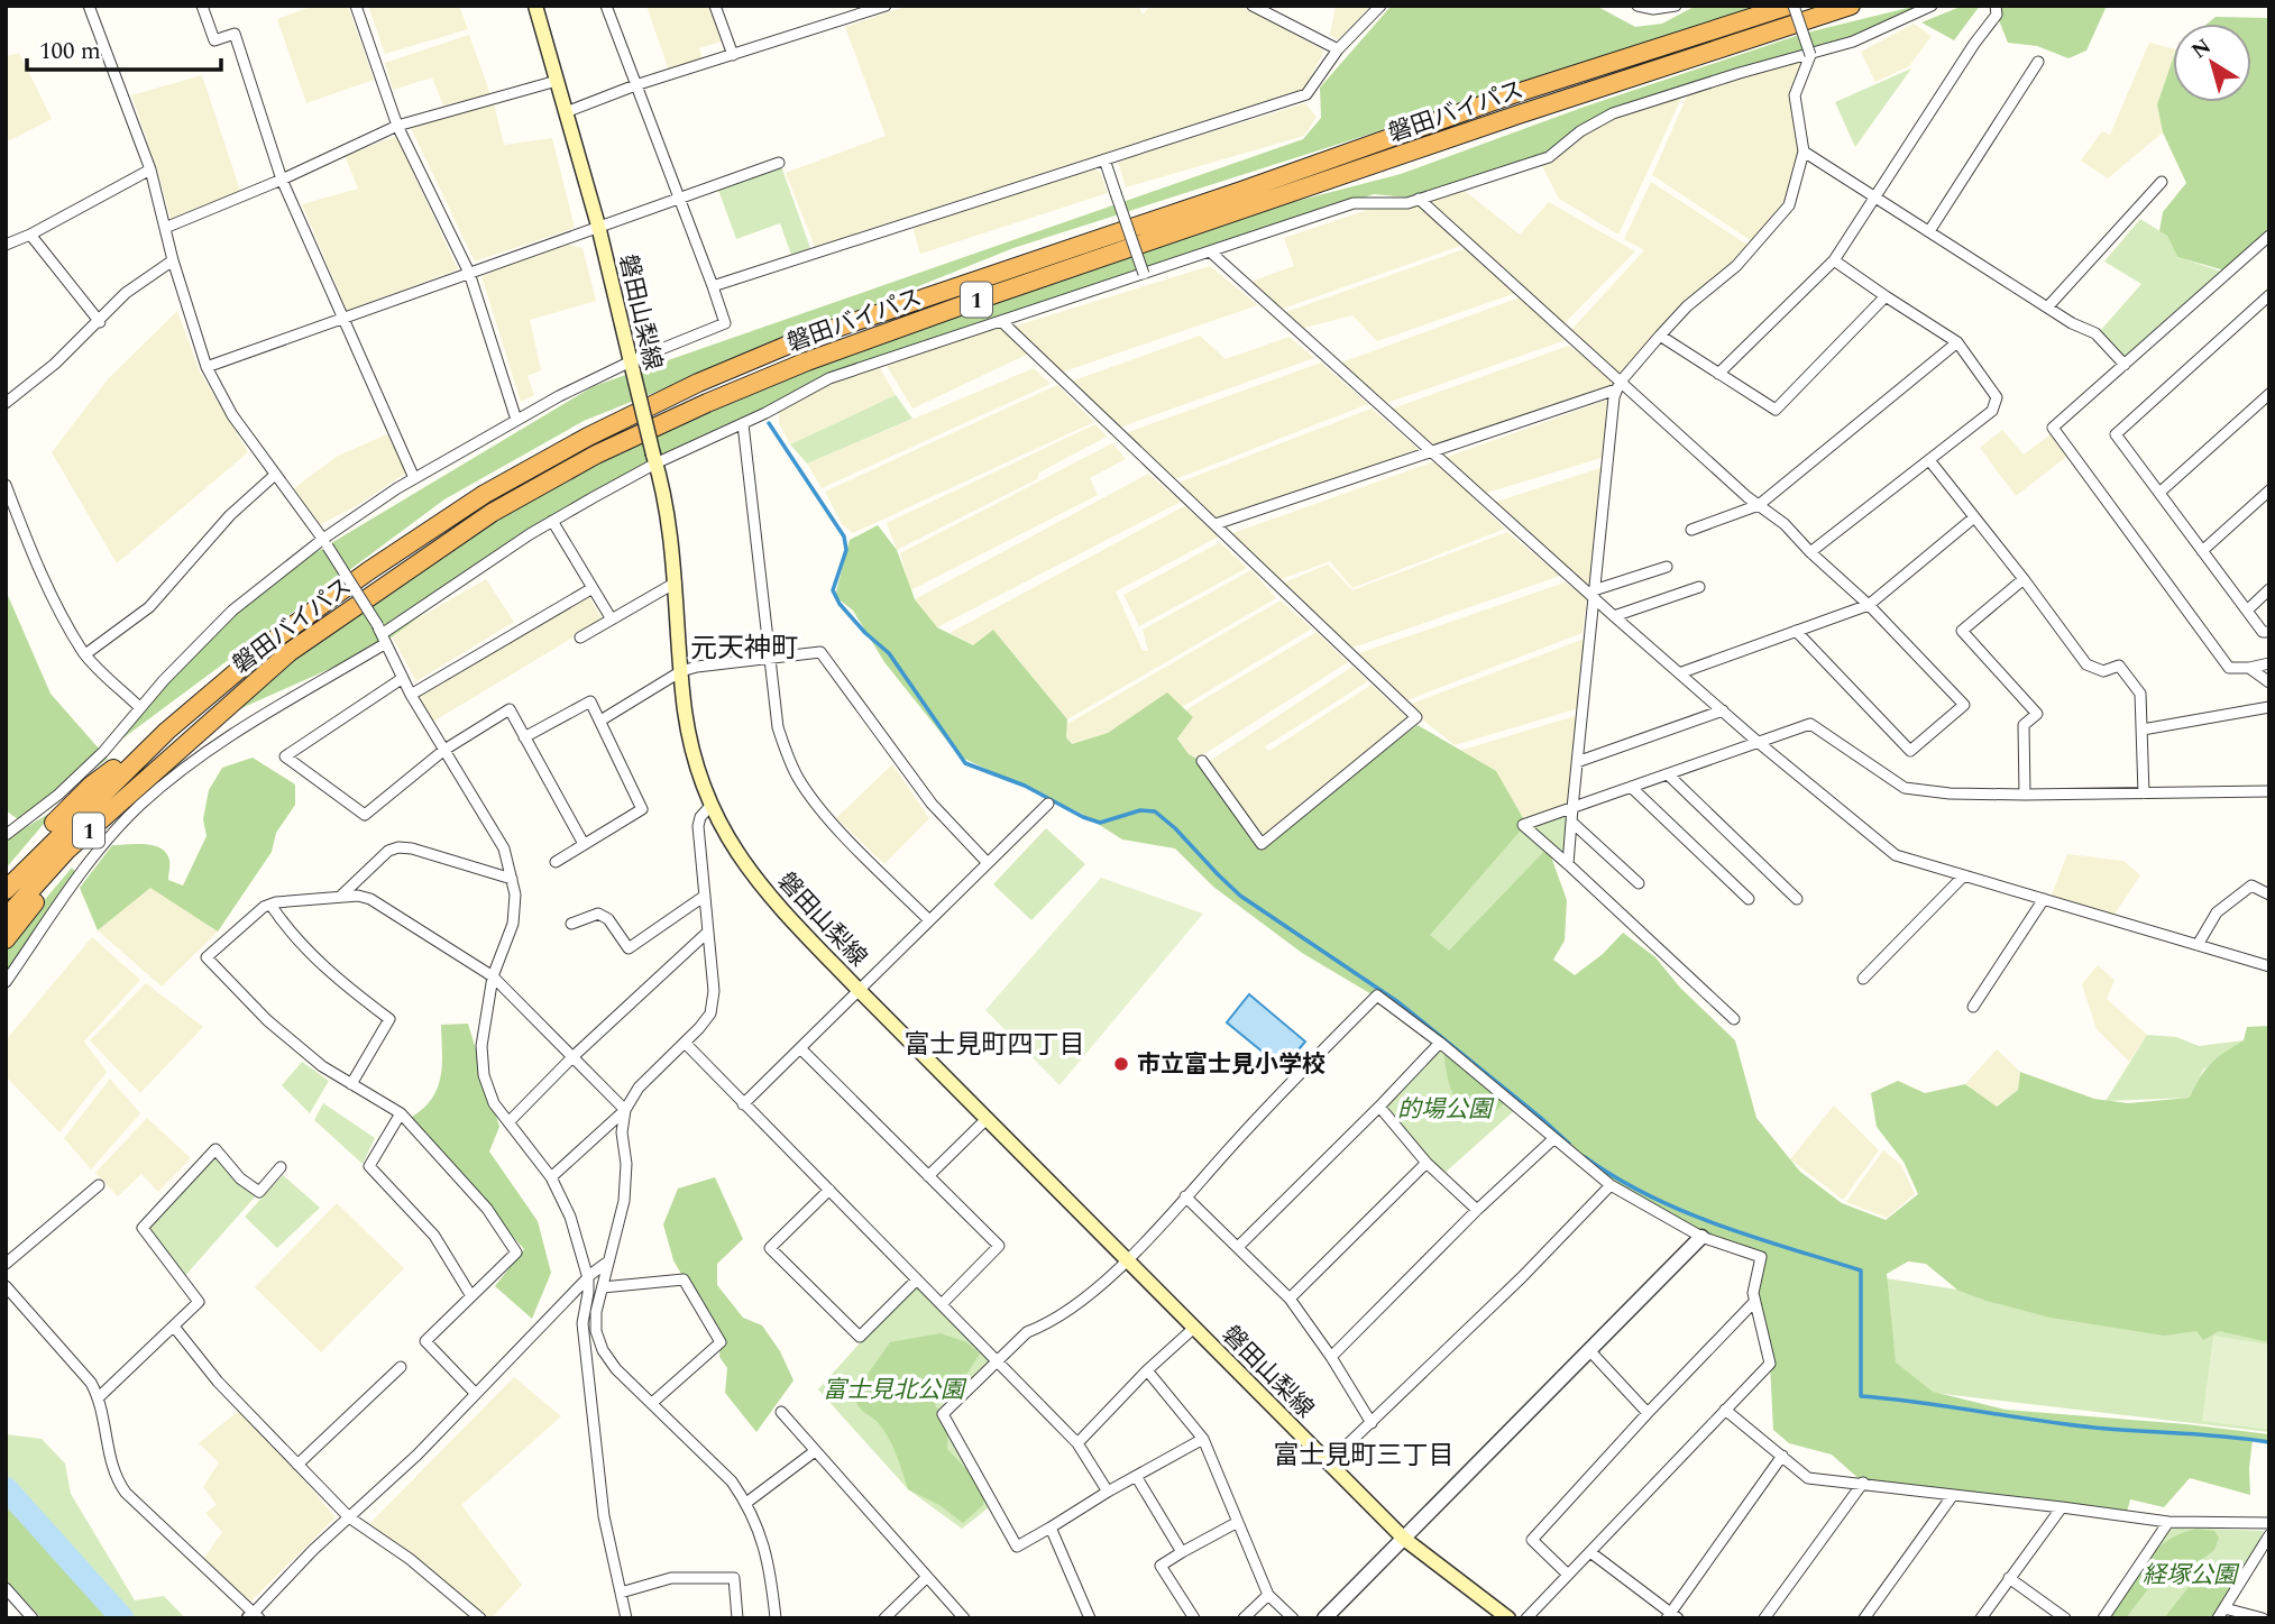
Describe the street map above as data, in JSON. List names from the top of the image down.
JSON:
{
  "streets": {
    "highway": ["磐田バイパス", "1"],
    "main road": ["磐田山梨線"]
  },
  "districts": ["元天神町", "富士見町四丁目", "富士見町三丁目"],
  "parks": ["的場公園", "富士見北公園", "経塚公園"],
  "places": ["市立富士見小学校"],
  "scale_bar": "100 m",
  "north": "top left"
}
